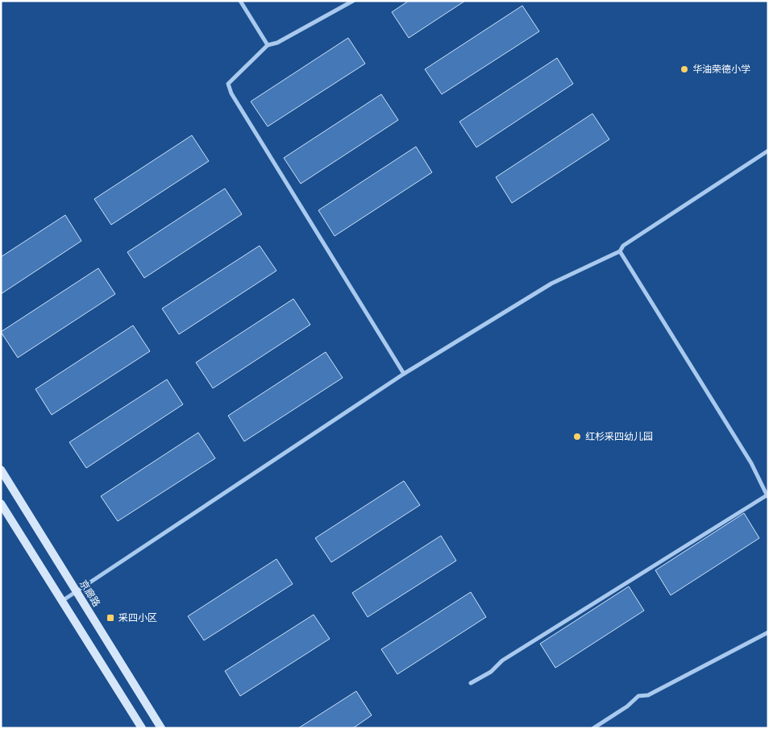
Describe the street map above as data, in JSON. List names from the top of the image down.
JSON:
{
  "streets": {
    "street": ["京廊路"]
  },
  "places": {
    "other": ["华油荣德小学", "红杉采四幼儿园"],
    "transit": ["采四小区"]
  }
}
